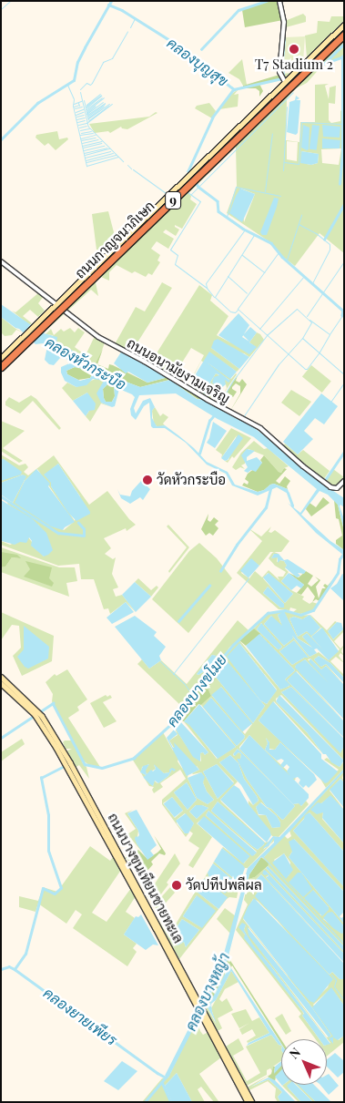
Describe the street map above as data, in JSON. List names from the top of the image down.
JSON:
{
  "streets": {
    "highway": ["9", "ถนนกาญจนาภิเษก"],
    "main road": ["ถนนบางขุนเทียนชายทะเล"],
    "street": ["ถนนอนามัยงามเจริญ"]
  },
  "water": [
    "คลองบุญสุข",
    "คลองหัวกระบือ",
    "คลองบางขโมย",
    "คลองบางหญ้า",
    "คลองยายเพียร"
  ],
  "places": ["T7 Stadium 2", "วัดหัวกระบือ", "วัดปทีปพลีผล"],
  "north": "top left"
}
